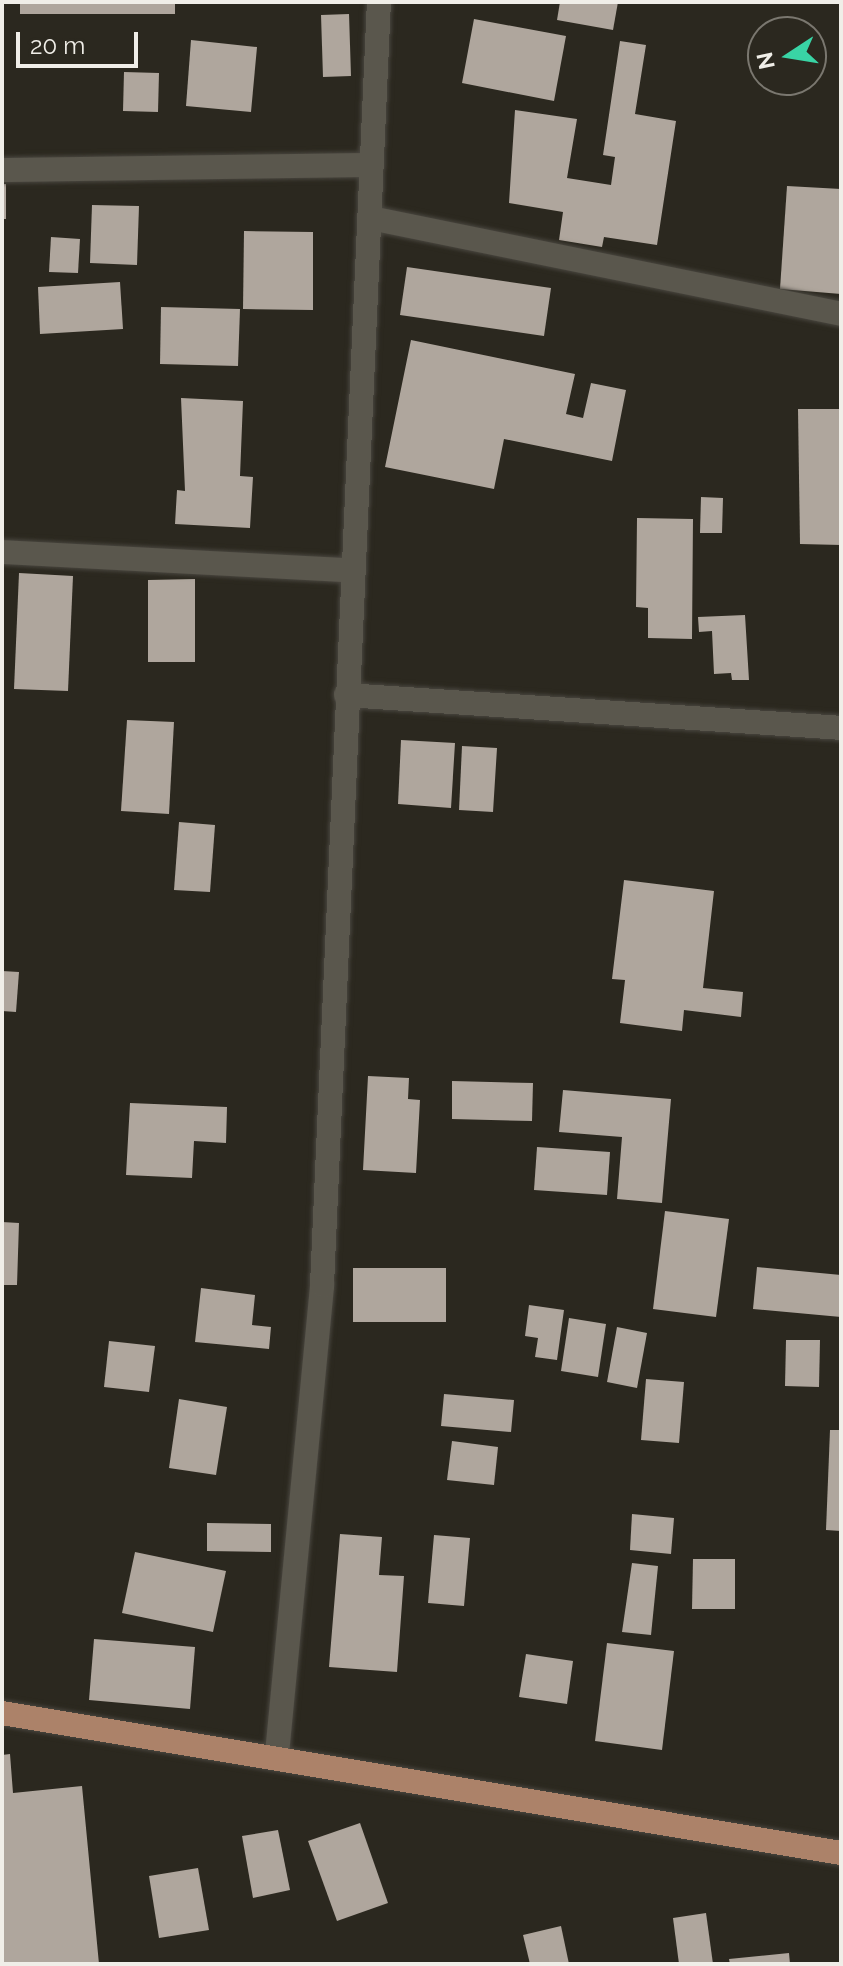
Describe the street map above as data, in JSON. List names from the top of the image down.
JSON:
{
  "scale_bar": "20 m",
  "north": "left"
}
